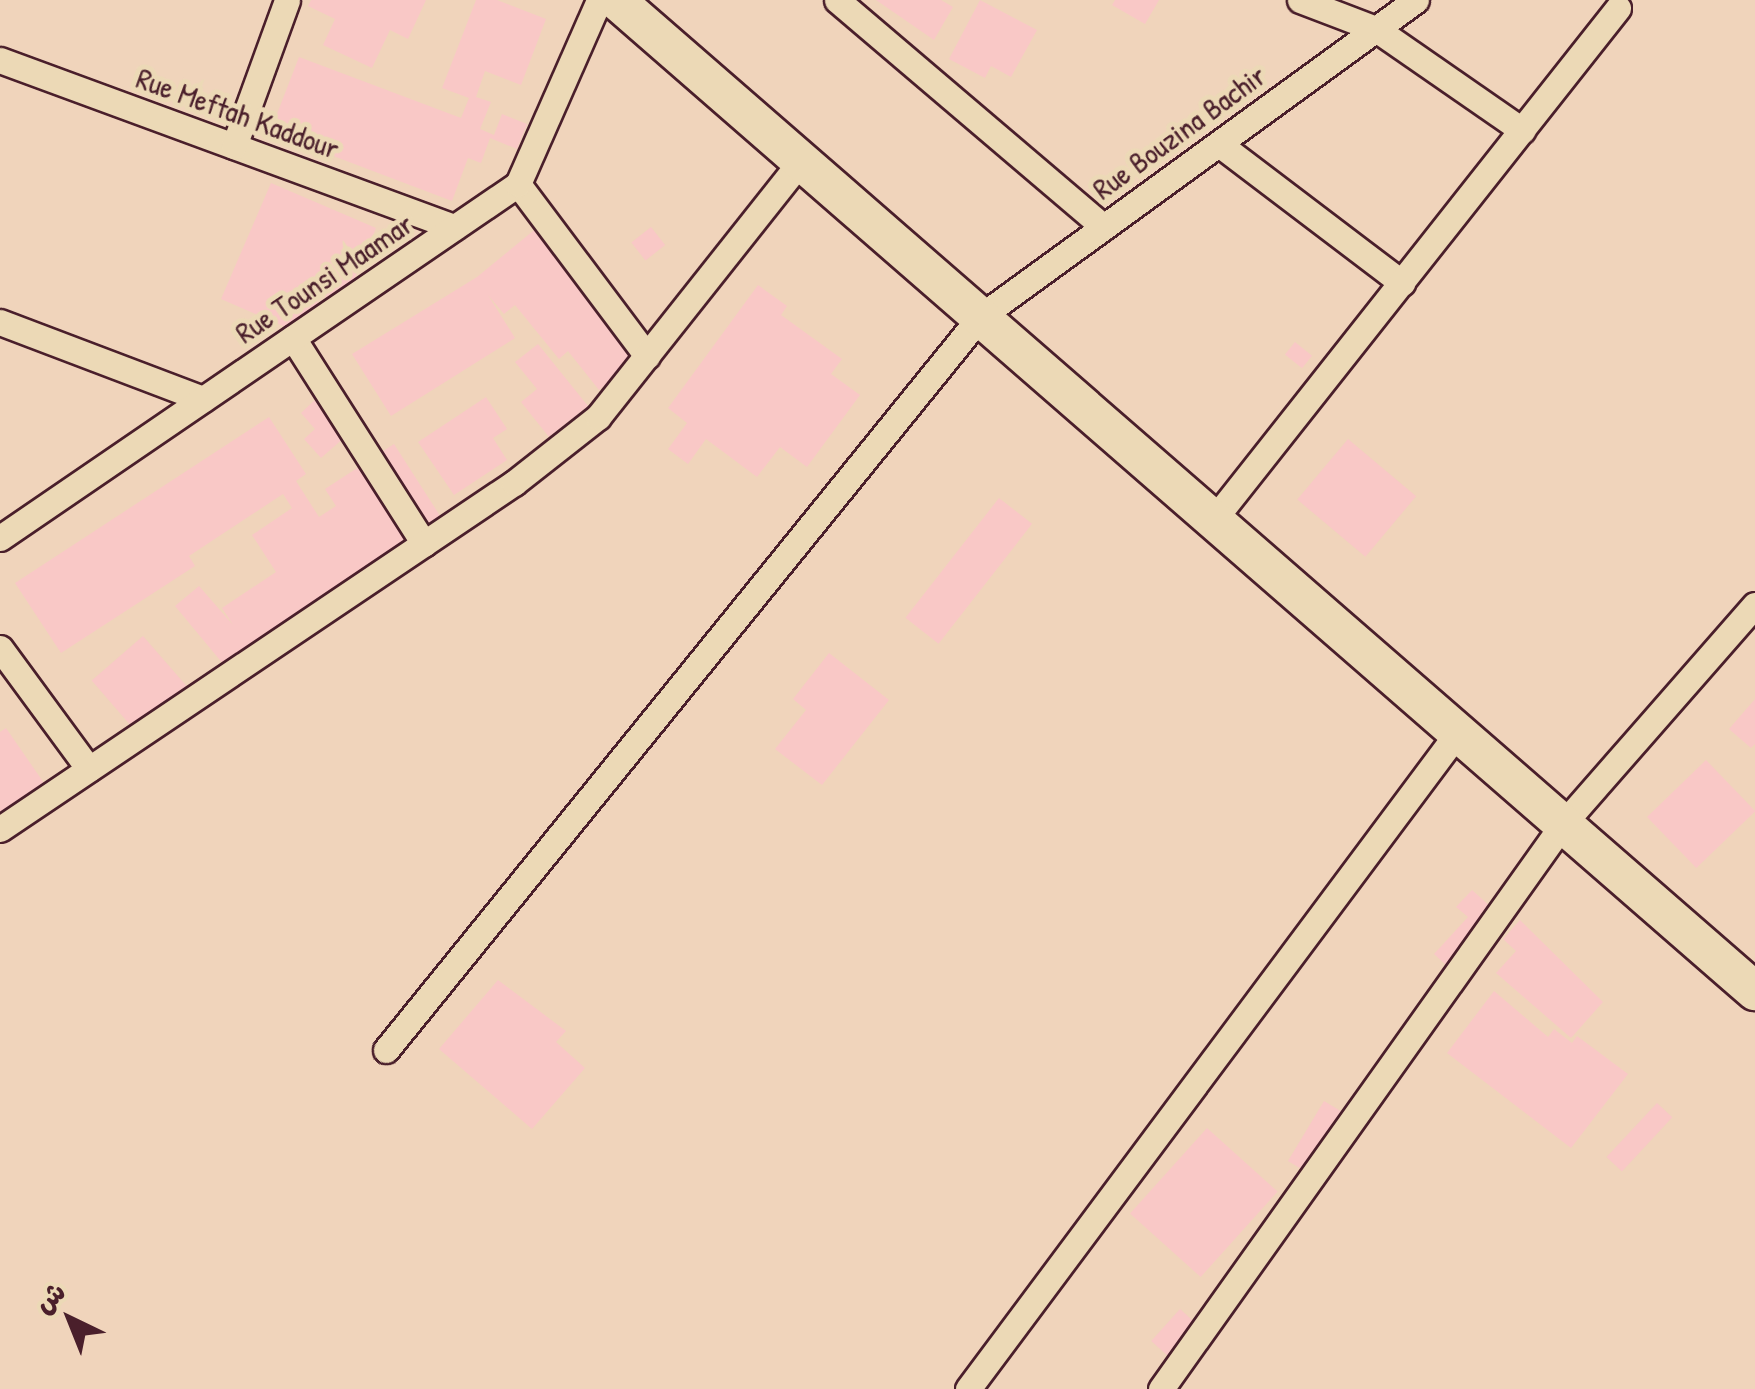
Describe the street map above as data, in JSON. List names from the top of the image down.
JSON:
{
  "streets": {
    "street": ["Rue Meftah Kaddour", "Rue Bouzina Bachir", "Rue Tounsi Maamar"]
  },
  "crossings": [
    ["Rue Meftah Kaddour", "Rue Tounsi Maamar"]
  ],
  "north": "top left"
}
